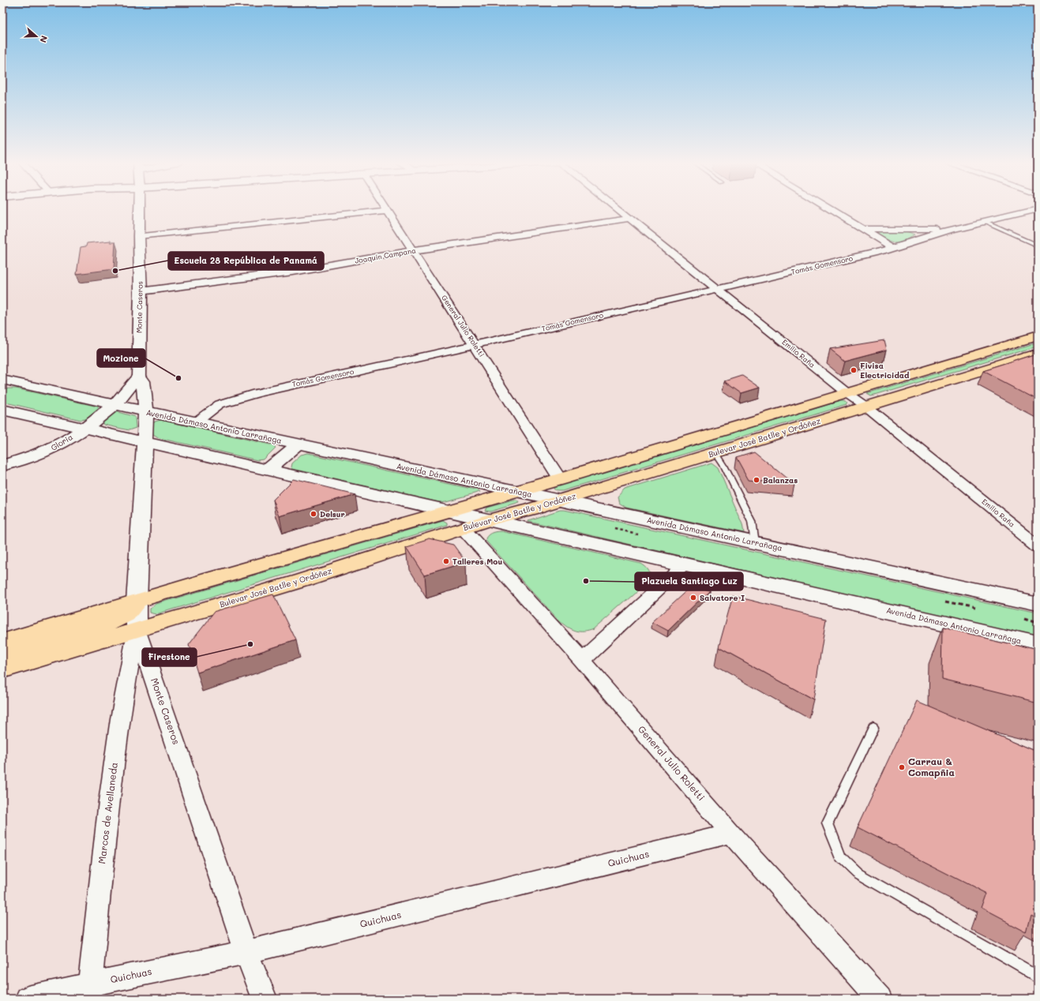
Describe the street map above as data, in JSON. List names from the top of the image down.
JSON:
{
  "streets": {
    "main road": ["Bulevar José Batlle y Ordóñez"],
    "street": [
      "Joaquín Campana",
      "Tomás Gomensoro",
      "Monte Caseros",
      "General Julio Roletti",
      "Emilio Raña",
      "Avenida Dámaso Antonio Larrañaga",
      "Gloria",
      "Marcos de Avellaneda",
      "Quichuas"
    ]
  },
  "crossings": [
    ["Joaquín Campana", "Monte Caseros"],
    ["Joaquín Campana", "General Julio Roletti"],
    ["Joaquín Campana", "Emilio Raña"],
    ["Tomás Gomensoro", "General Julio Roletti"],
    ["Tomás Gomensoro", "Emilio Raña"],
    ["Tomás Gomensoro", "Avenida Dámaso Antonio Larrañaga"],
    ["Monte Caseros", "Avenida Dámaso Antonio Larrañaga"],
    ["Monte Caseros", "Bulevar José Batlle y Ordóñez"],
    ["Monte Caseros", "Marcos de Avellaneda"],
    ["Monte Caseros", "Quichuas"],
    ["General Julio Roletti", "Bulevar José Batlle y Ordóñez"],
    ["General Julio Roletti", "Quichuas"],
    ["Emilio Raña", "Bulevar José Batlle y Ordóñez"],
    ["Avenida Dámaso Antonio Larrañaga", "Bulevar José Batlle y Ordóñez"],
    ["Avenida Dámaso Antonio Larrañaga", "Gloria"],
    ["Bulevar José Batlle y Ordóñez", "Marcos de Avellaneda"],
    ["Marcos de Avellaneda", "Quichuas"]
  ],
  "places": [
    "Escuela 28 República de Panamá",
    "Fivisa Electricidad",
    "Mozione",
    "Balanzas",
    "Delsur",
    "Talleres Mou",
    "Plazuela Santiago Luz",
    "Salvatore I",
    "Firestone",
    "Carrau & Comapñia"
  ],
  "north": "right"
}
